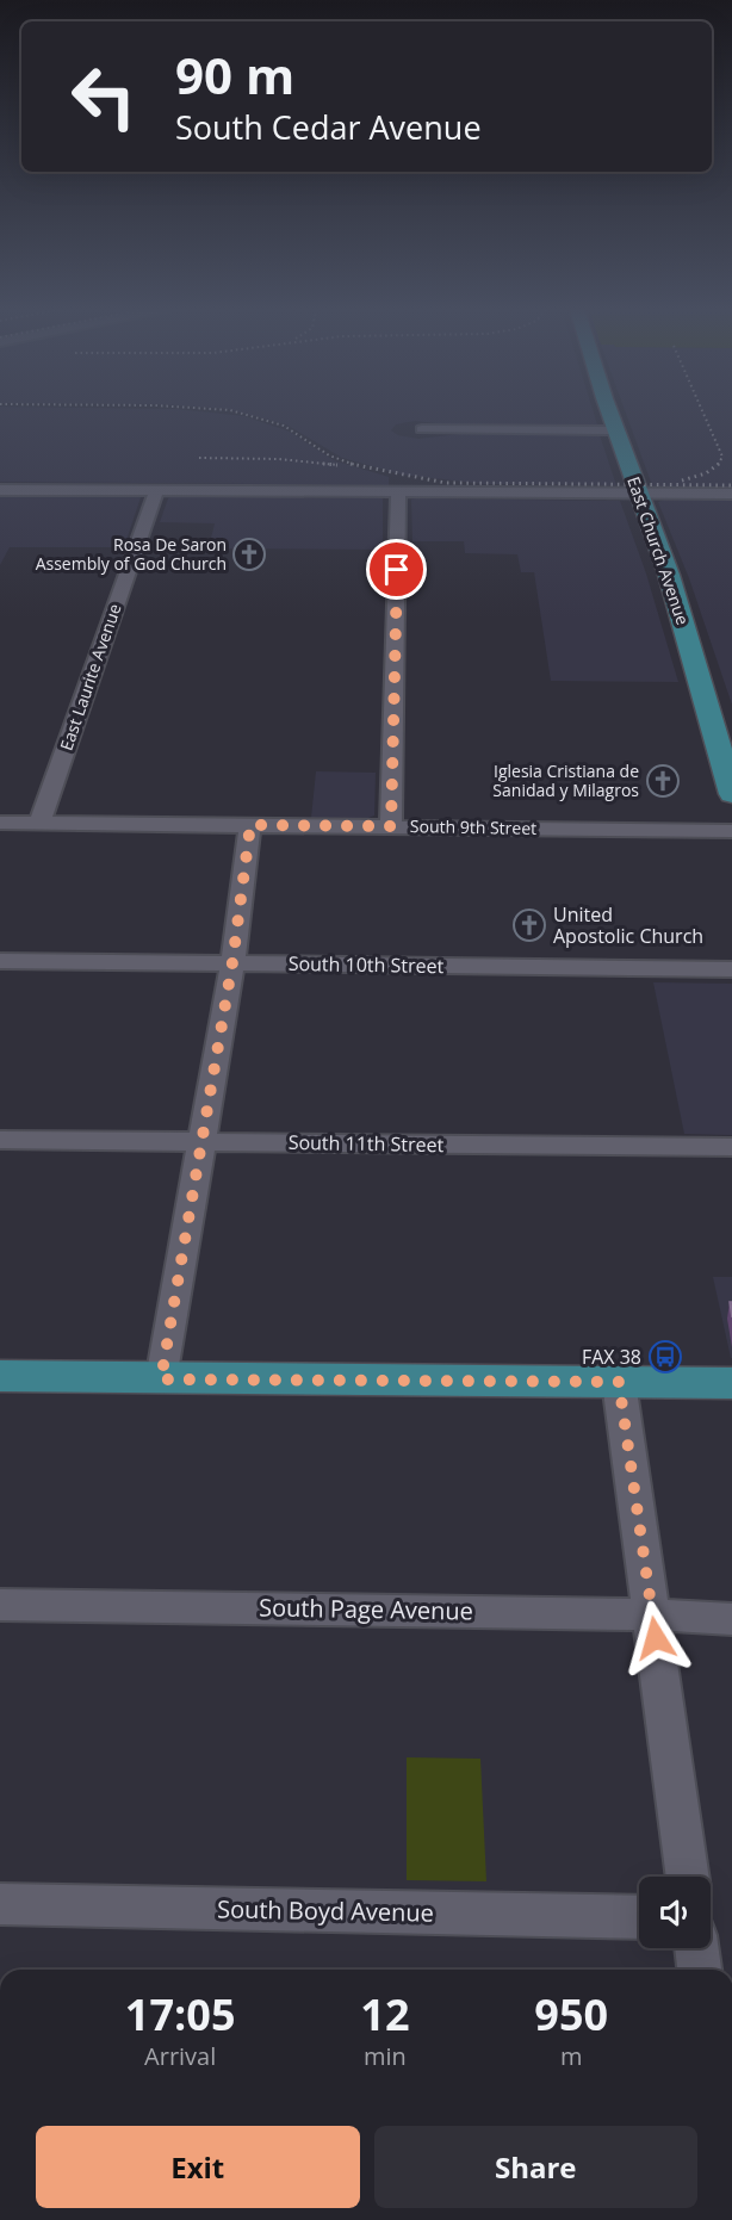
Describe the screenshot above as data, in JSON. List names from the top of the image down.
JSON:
{
  "streets": {
    "main road": ["East Church Avenue"],
    "street": [
      "East Laurite Avenue",
      "South 9th Street",
      "South 10th Street",
      "South 11th Street",
      "South Page Avenue",
      "South Boyd Avenue"
    ]
  },
  "crossings": [
    ["East Laurite Avenue", "South 9th Street"]
  ],
  "places": {
    "church": ["Rosa De Saron Assembly of God Church", "Iglesia Cristiana de Sanidad y Milagros", "United Apostolic Church"],
    "bus stop": ["FAX 38"]
  },
  "page": {
    "turn": ["90 m", "South Cedar Avenue"],
    "eta": [
      "17:05",
      "Arrival",
      "12",
      "min",
      "950",
      "m"
    ],
    "buttons": ["Exit", "Share"]
  }
}
